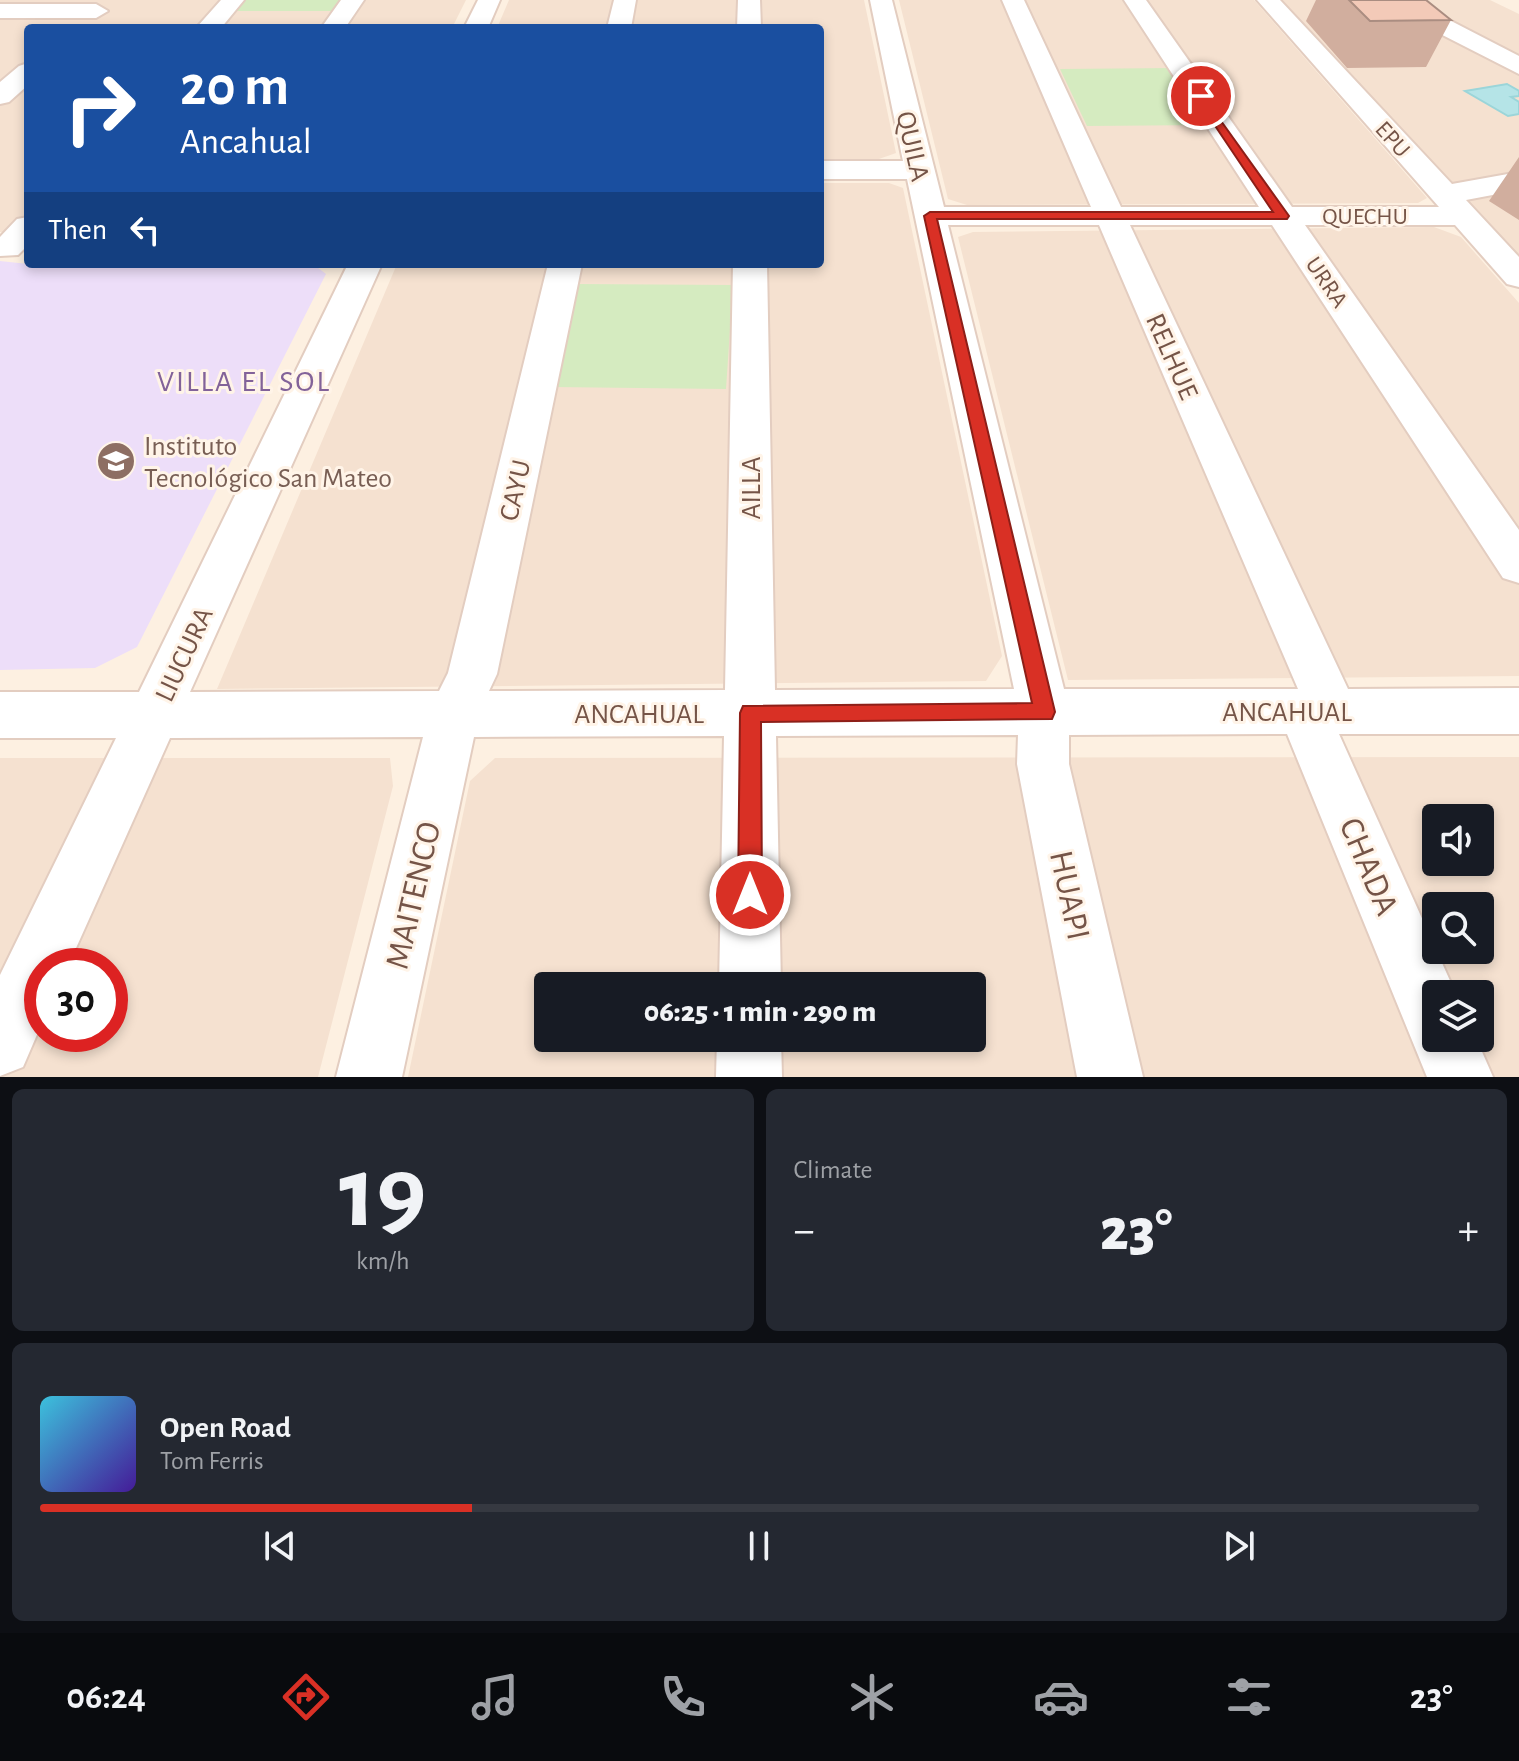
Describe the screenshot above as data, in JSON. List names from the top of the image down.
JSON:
{
  "streets": {
    "street": [
      "EPU",
      "QUILA",
      "QUECHU",
      "URRA",
      "RELHUE",
      "AILLA",
      "CAYU",
      "LIUCURA",
      "ANCAHUAL",
      "CHADA",
      "MAITENCO",
      "HUAPI"
    ]
  },
  "crossings": [
    ["EPU", "QUECHU"],
    ["QUILA", "QUECHU"],
    ["QUILA", "ANCAHUAL"],
    ["QUILA", "HUAPI"],
    ["QUECHU", "URRA"],
    ["QUECHU", "RELHUE"],
    ["RELHUE", "ANCAHUAL"],
    ["RELHUE", "CHADA"],
    ["AILLA", "ANCAHUAL"],
    ["CAYU", "ANCAHUAL"],
    ["CAYU", "MAITENCO"],
    ["LIUCURA", "ANCAHUAL"],
    ["ANCAHUAL", "CHADA"],
    ["ANCAHUAL", "MAITENCO"],
    ["ANCAHUAL", "HUAPI"]
  ],
  "districts": ["VILLA EL SOL"],
  "places": {
    "school or university": ["Instituto Tecnológico San Mateo"]
  },
  "page": {
    "turn": ["20 m", "Ancahual"],
    "then": "Then",
    "limit": "30",
    "trip": "06:25 · 1 min · 290 m",
    "tile": [
      ["19", "km/h"],
      "Climate"
    ],
    "heat": ["−", "23°", "+"],
    "song": ["Open Road", "Tom Ferris"],
    "tabs": ["06:24", "23°"]
  }
}
